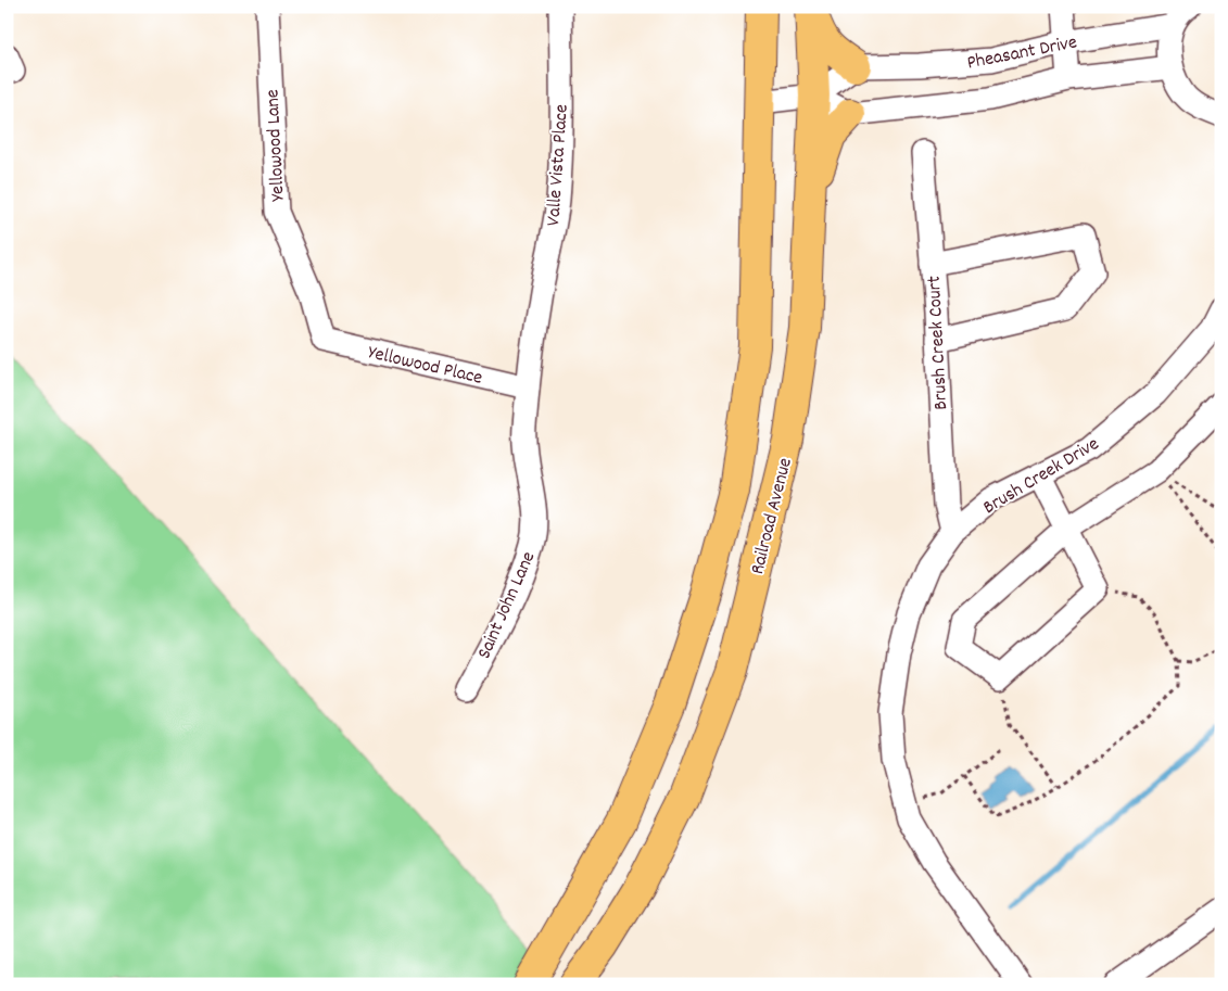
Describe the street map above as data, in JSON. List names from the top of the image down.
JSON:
{
  "streets": {
    "highway": ["Railroad Avenue"],
    "street": [
      "Pheasant Drive",
      "Yellowood Lane",
      "Valle Vista Place",
      "Brush Creek Court",
      "Yellowood Place",
      "Brush Creek Drive",
      "Saint John Lane"
    ]
  },
  "crossings": [
    ["Yellowood Lane", "Yellowood Place"],
    ["Valle Vista Place", "Yellowood Place"],
    ["Valle Vista Place", "Saint John Lane"],
    ["Brush Creek Court", "Brush Creek Drive"],
    ["Yellowood Place", "Saint John Lane"]
  ]
}
